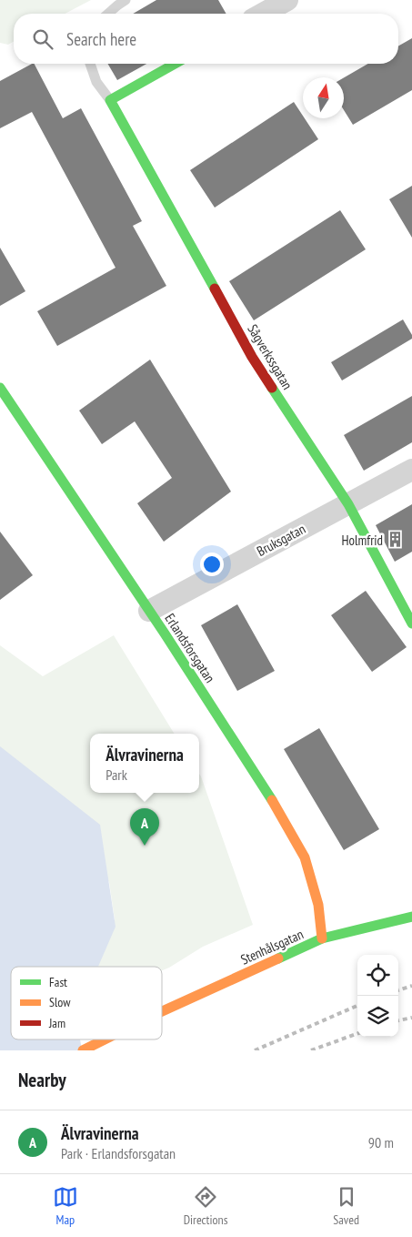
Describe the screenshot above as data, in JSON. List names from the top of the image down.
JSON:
{
  "streets": {
    "street": [
      "Sågverkssgatan",
      "Bruksgatan",
      "Erlandsforsgatan",
      "Stenhålsgatan"
    ]
  },
  "crossings": [
    ["Sågverkssgatan", "Bruksgatan"],
    ["Bruksgatan", "Erlandsforsgatan"],
    ["Erlandsforsgatan", "Stenhålsgatan"]
  ],
  "places": {
    "building": ["Holmfrid"]
  },
  "legend": ["Fast", "Slow", "Jam"],
  "north": "top",
  "page": {
    "search": "Search here",
    "popup": ["Älvravinerna", "Park"],
    "pins": "A",
    "heading": "Nearby",
    "list": [
      {
        "mark": "A",
        "name": "Älvravinerna",
        "note": "Park · Erlandsforsgatan",
        "value": "90 m"
      }
    ],
    "nav": ["Map", "Directions", "Saved"]
  }
}
